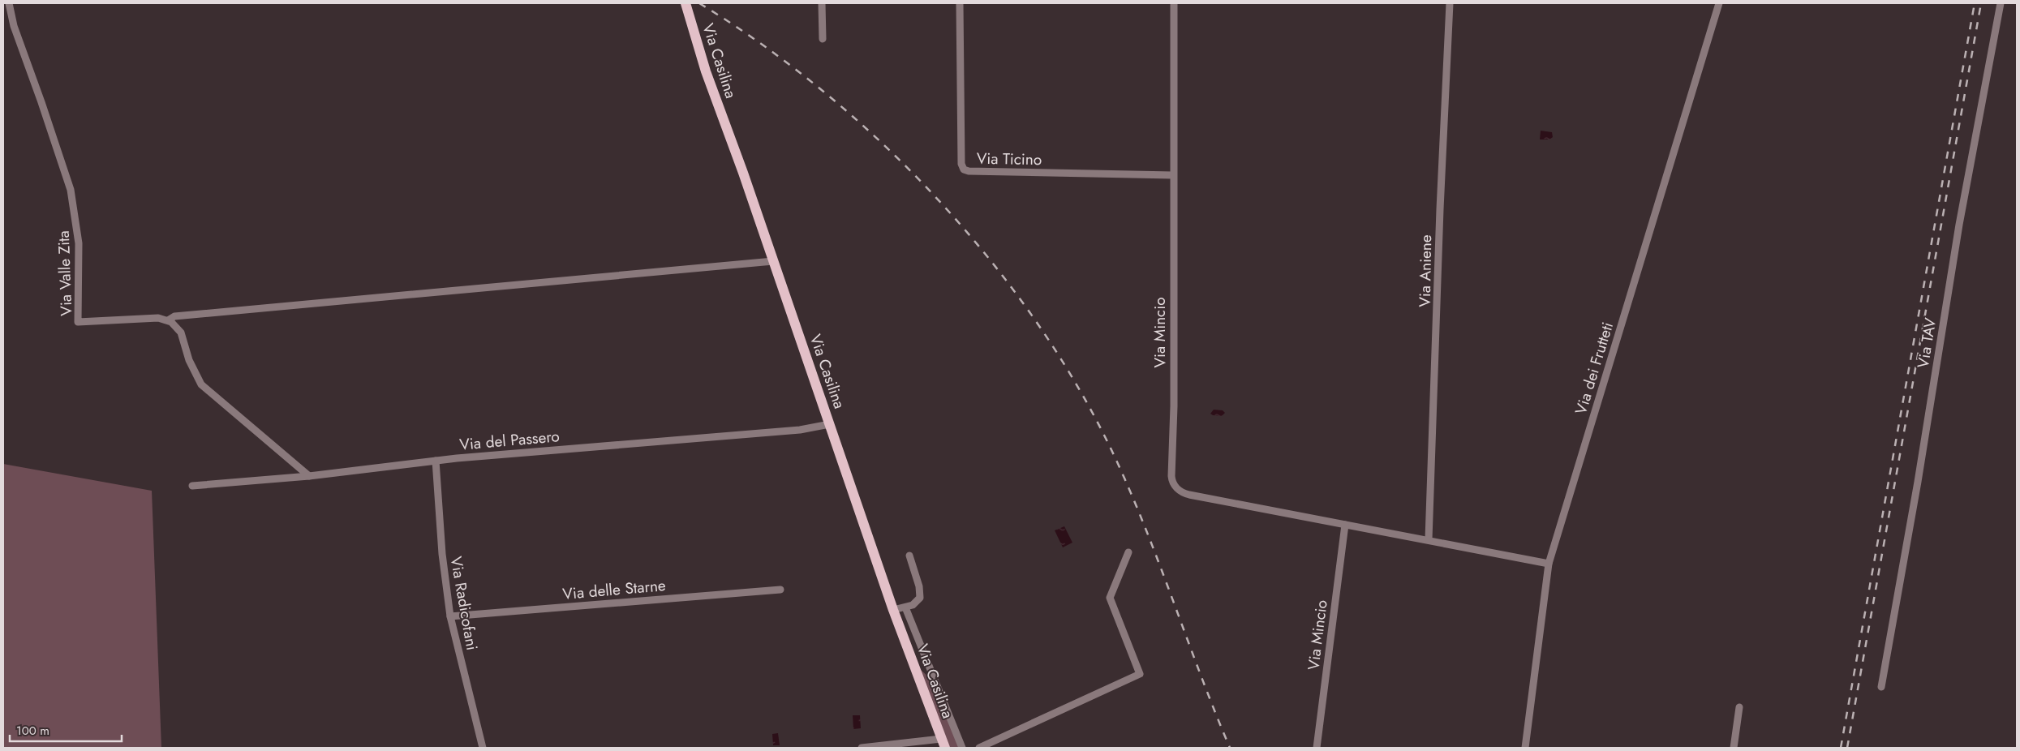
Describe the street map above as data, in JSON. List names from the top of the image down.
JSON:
{
  "streets": {
    "main road": ["Via Casilina"],
    "street": [
      "Via Ticino",
      "Via Aniene",
      "Via Valle Zita",
      "Via Mincio",
      "Via TAV",
      "Via dei Frutteti",
      "Via del Passero",
      "Via delle Starne",
      "Via Radicofani"
    ]
  },
  "crossings": [
    ["Via Casilina", "Via del Passero"],
    ["Via Ticino", "Via Mincio"],
    ["Via Aniene", "Via Mincio"],
    ["Via Mincio", "Via dei Frutteti"],
    ["Via del Passero", "Via Radicofani"],
    ["Via delle Starne", "Via Radicofani"]
  ],
  "scale_bar": "100 m"
}
